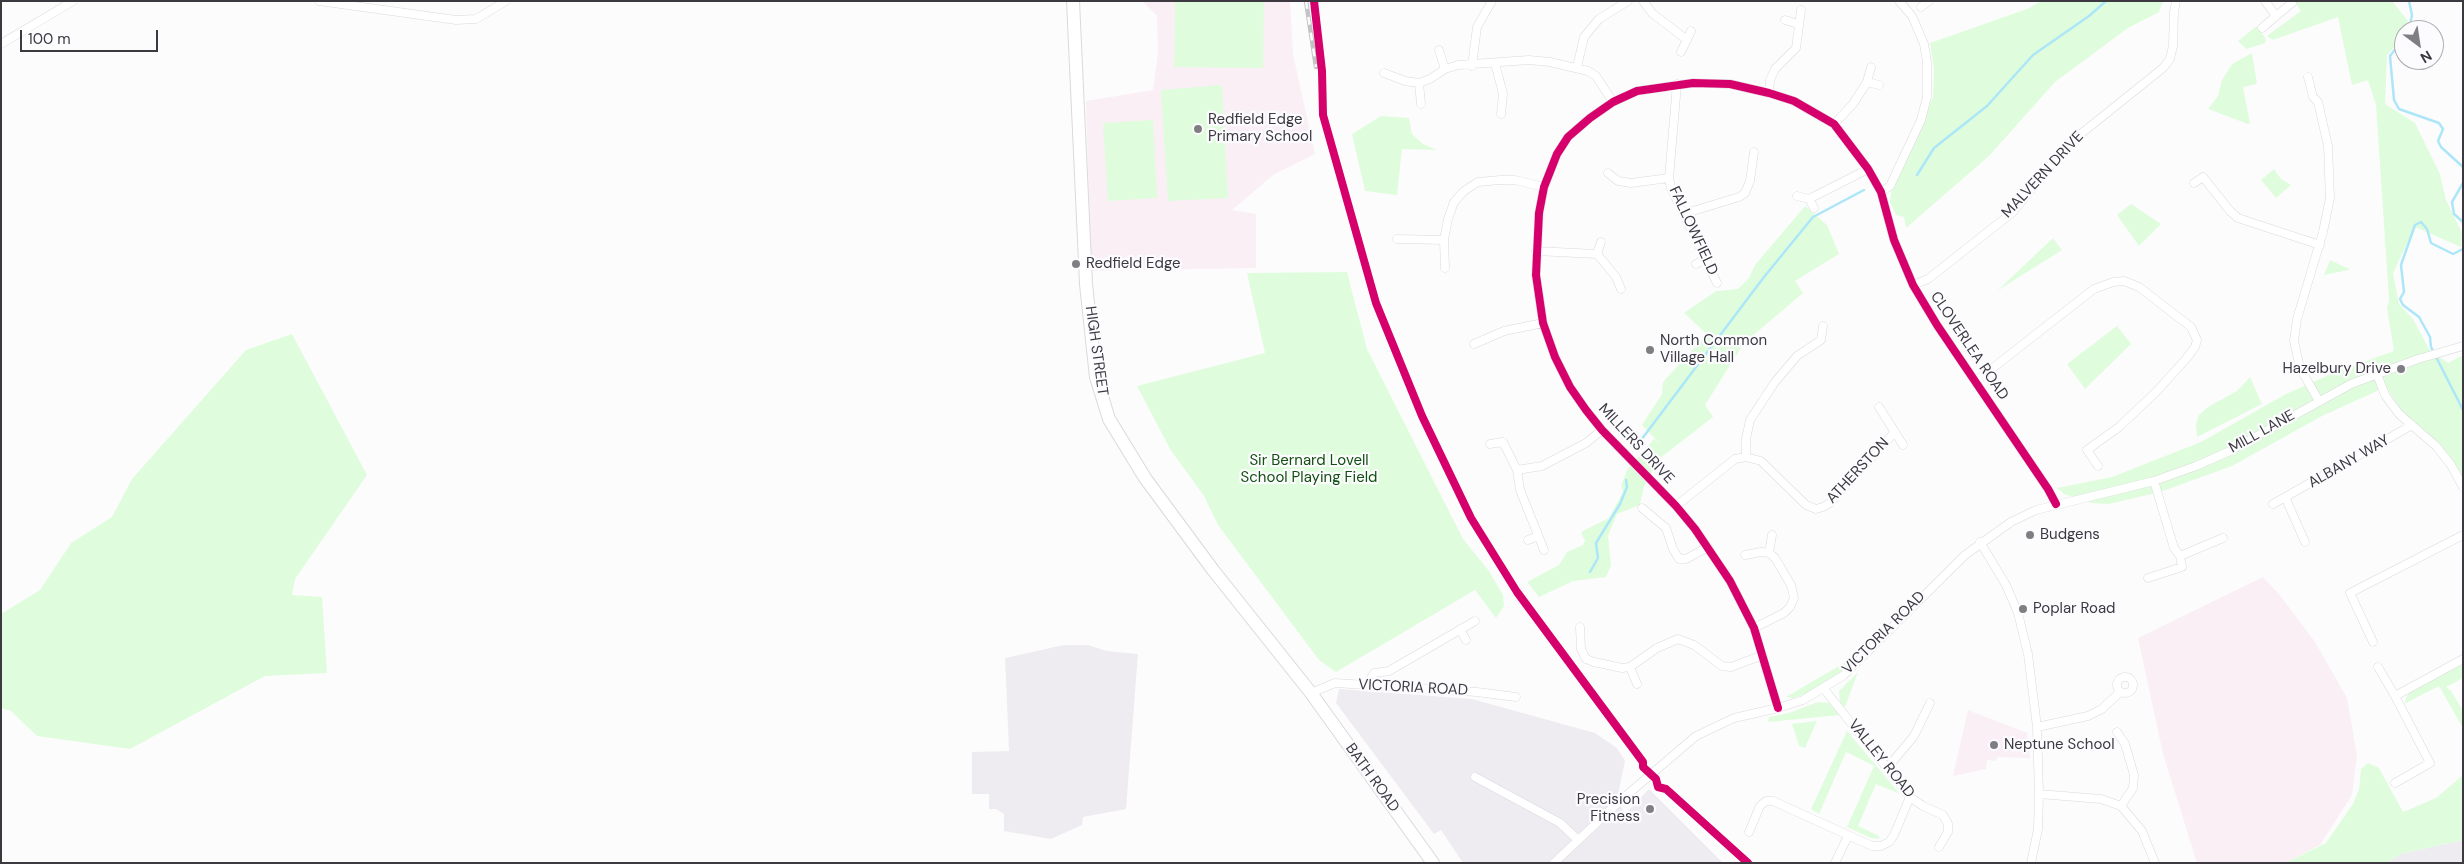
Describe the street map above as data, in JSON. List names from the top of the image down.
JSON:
{
  "streets": {
    "main road": ["HIGH STREET", "BATH ROAD"],
    "street": [
      "MALVERN DRIVE",
      "FALLOWFIELD",
      "CLOVERLEA ROAD",
      "MILL LANE",
      "MILLERS DRIVE",
      "ALBANY WAY",
      "ATHERSTON",
      "VICTORIA ROAD",
      "VALLEY ROAD"
    ]
  },
  "crossings": [
    ["MALVERN DRIVE", "CLOVERLEA ROAD"],
    ["FALLOWFIELD", "MILLERS DRIVE"],
    ["CLOVERLEA ROAD", "MILL LANE"],
    ["CLOVERLEA ROAD", "MILLERS DRIVE"],
    ["CLOVERLEA ROAD", "VICTORIA ROAD"],
    ["HIGH STREET", "VICTORIA ROAD"],
    ["HIGH STREET", "BATH ROAD"],
    ["MILL LANE", "VICTORIA ROAD"],
    ["MILLERS DRIVE", "VICTORIA ROAD"],
    ["VICTORIA ROAD", "VALLEY ROAD"],
    ["VICTORIA ROAD", "BATH ROAD"]
  ],
  "parks": ["Sir Bernard Lovell School Playing Field"],
  "places": [
    "Redfield Edge Primary School",
    "Redfield Edge",
    "North Common Village Hall",
    "Hazelbury Drive",
    "Budgens",
    "Poplar Road",
    "Neptune School",
    "Precision Fitness"
  ],
  "scale_bar": "100 m",
  "north": "bottom right"
}
